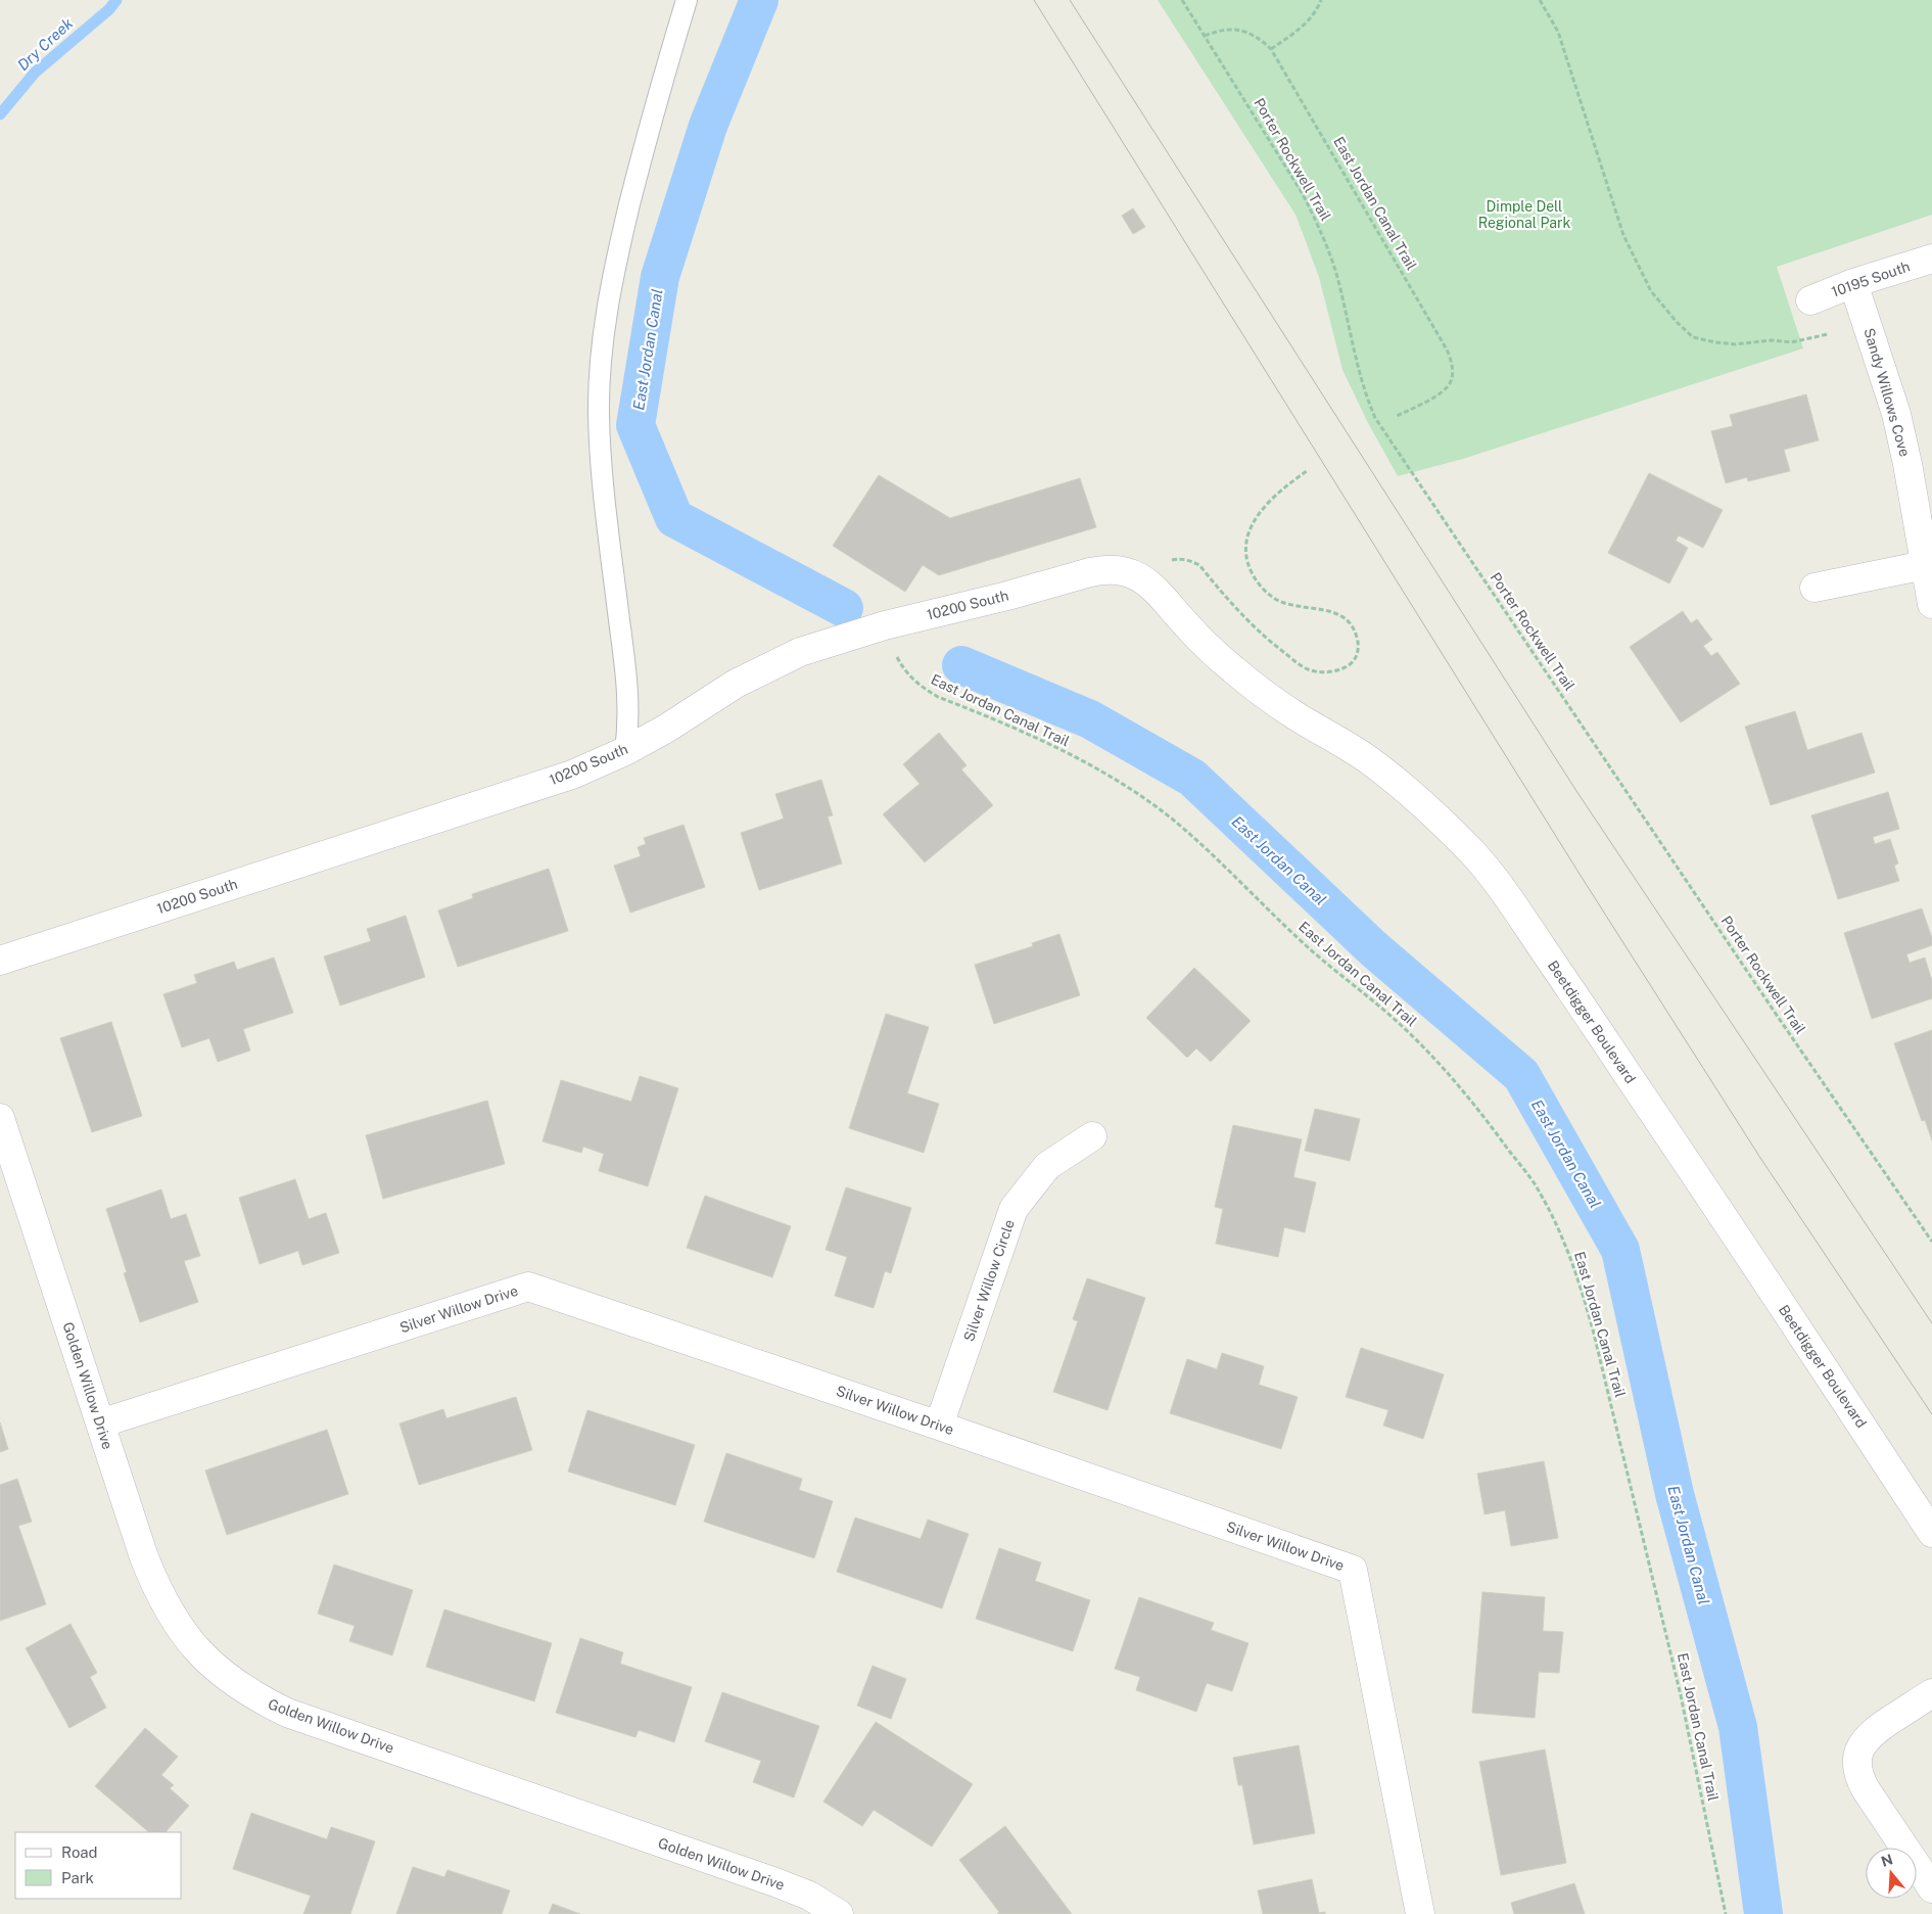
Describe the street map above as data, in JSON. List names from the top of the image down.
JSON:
{
  "streets": {
    "street": [
      "10195 South",
      "Sandy Willows Cove",
      "10200 South",
      "Beetdigger Boulevard",
      "Silver Willow Circle",
      "Silver Willow Drive",
      "Golden Willow Drive"
    ],
    "path": ["Porter Rockwell Trail", "East Jordan Canal Trail"]
  },
  "crossings": [
    ["Porter Rockwell Trail", "East Jordan Canal Trail"],
    ["10195 South", "Sandy Willows Cove"],
    ["10200 South", "Beetdigger Boulevard"],
    ["Silver Willow Circle", "Silver Willow Drive"],
    ["Silver Willow Drive", "Golden Willow Drive"]
  ],
  "water": ["Dry Creek", "East Jordan Canal"],
  "parks": ["Dimple Dell Regional Park"],
  "legend": ["Road", "Park"],
  "north": "top"
}
